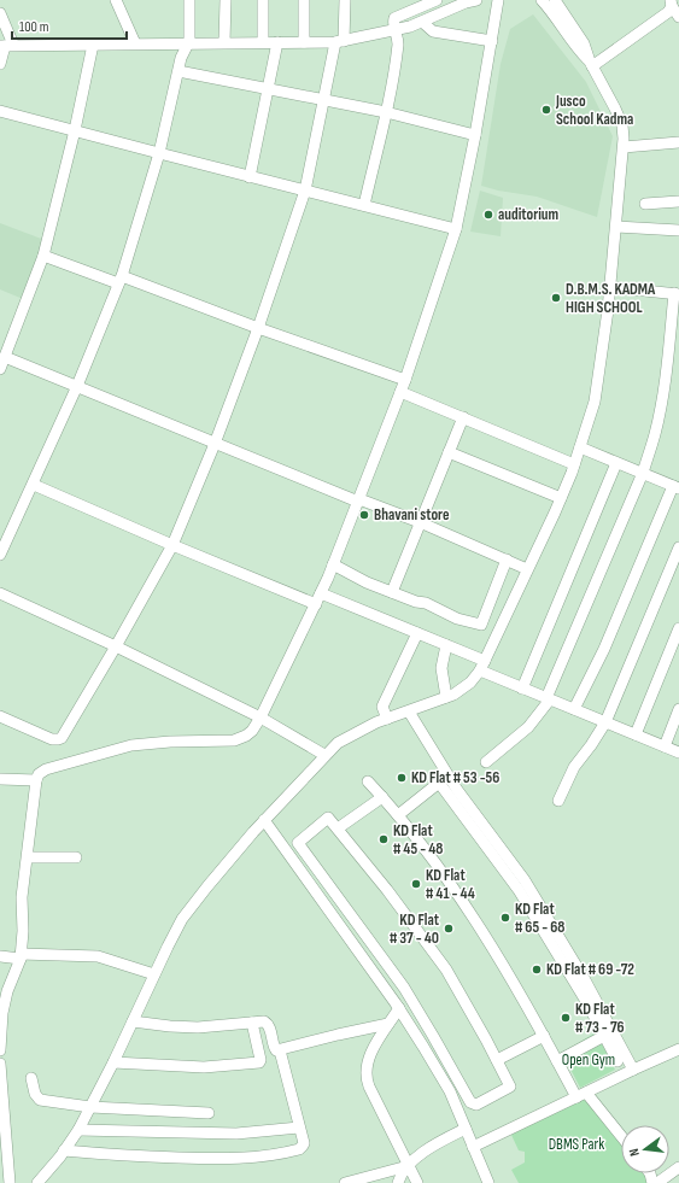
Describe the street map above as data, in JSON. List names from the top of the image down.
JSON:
{
  "parks": ["Open Gym", "DBMS Park"],
  "places": [
    "Jusco School Kadma",
    "auditorium",
    "D.B.M.S. KADMA HIGH SCHOOL",
    "Bhavani store",
    "KD Flat # 53 -56",
    "KD Flat # 45 - 48",
    "KD Flat # 41 - 44",
    "KD Flat # 65 - 68",
    "KD Flat # 37 - 40",
    "KD Flat # 69 -72",
    "KD Flat # 73 - 76"
  ],
  "scale_bar": "100 m",
  "north": "left"
}
